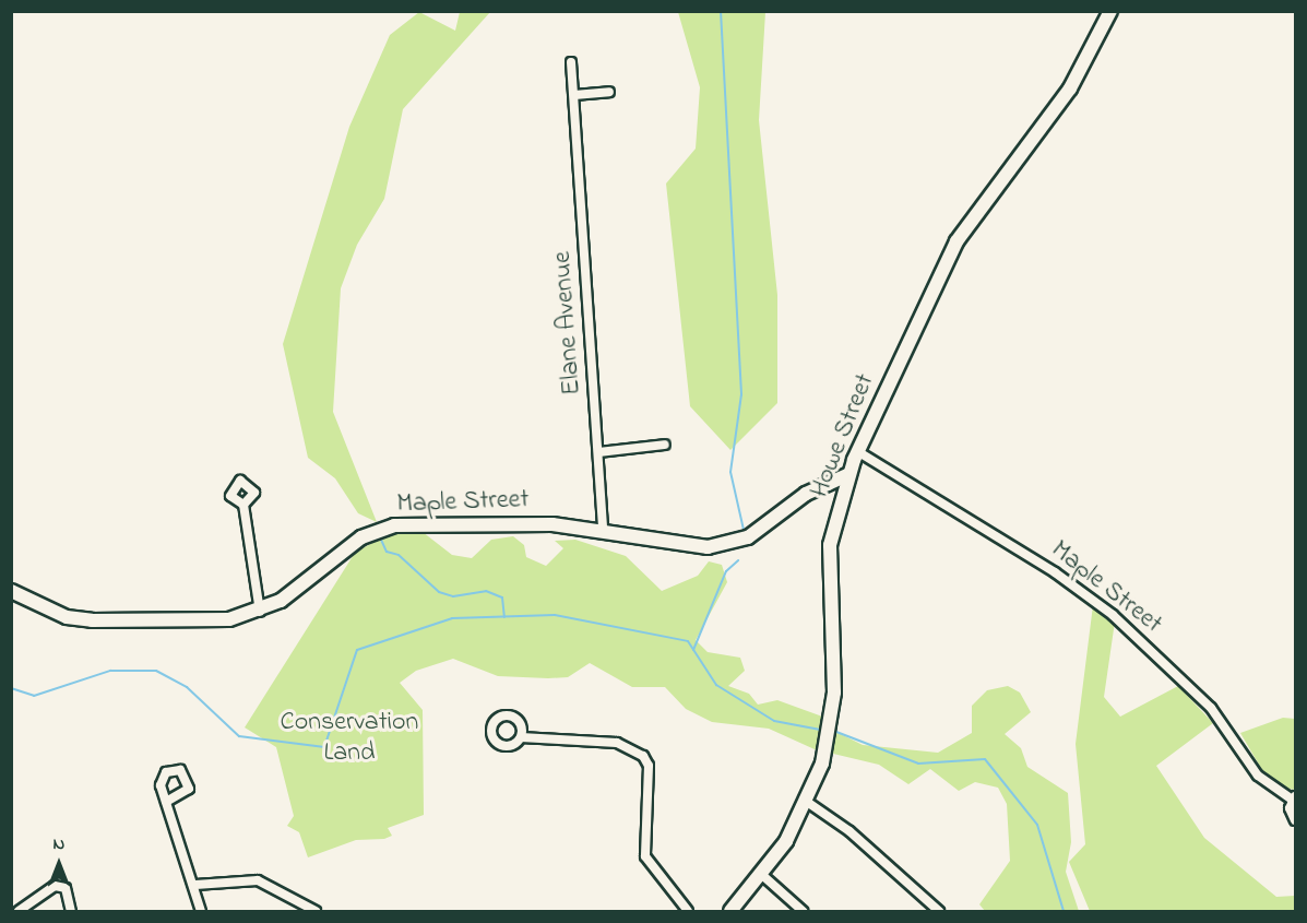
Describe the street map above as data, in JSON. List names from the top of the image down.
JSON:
{
  "streets": {
    "street": ["Elane Avenue", "Howe Street", "Maple Street"]
  },
  "crossings": [
    ["Elane Avenue", "Maple Street"],
    ["Howe Street", "Maple Street"]
  ],
  "parks": ["Conservation Land"],
  "north": "top"
}
